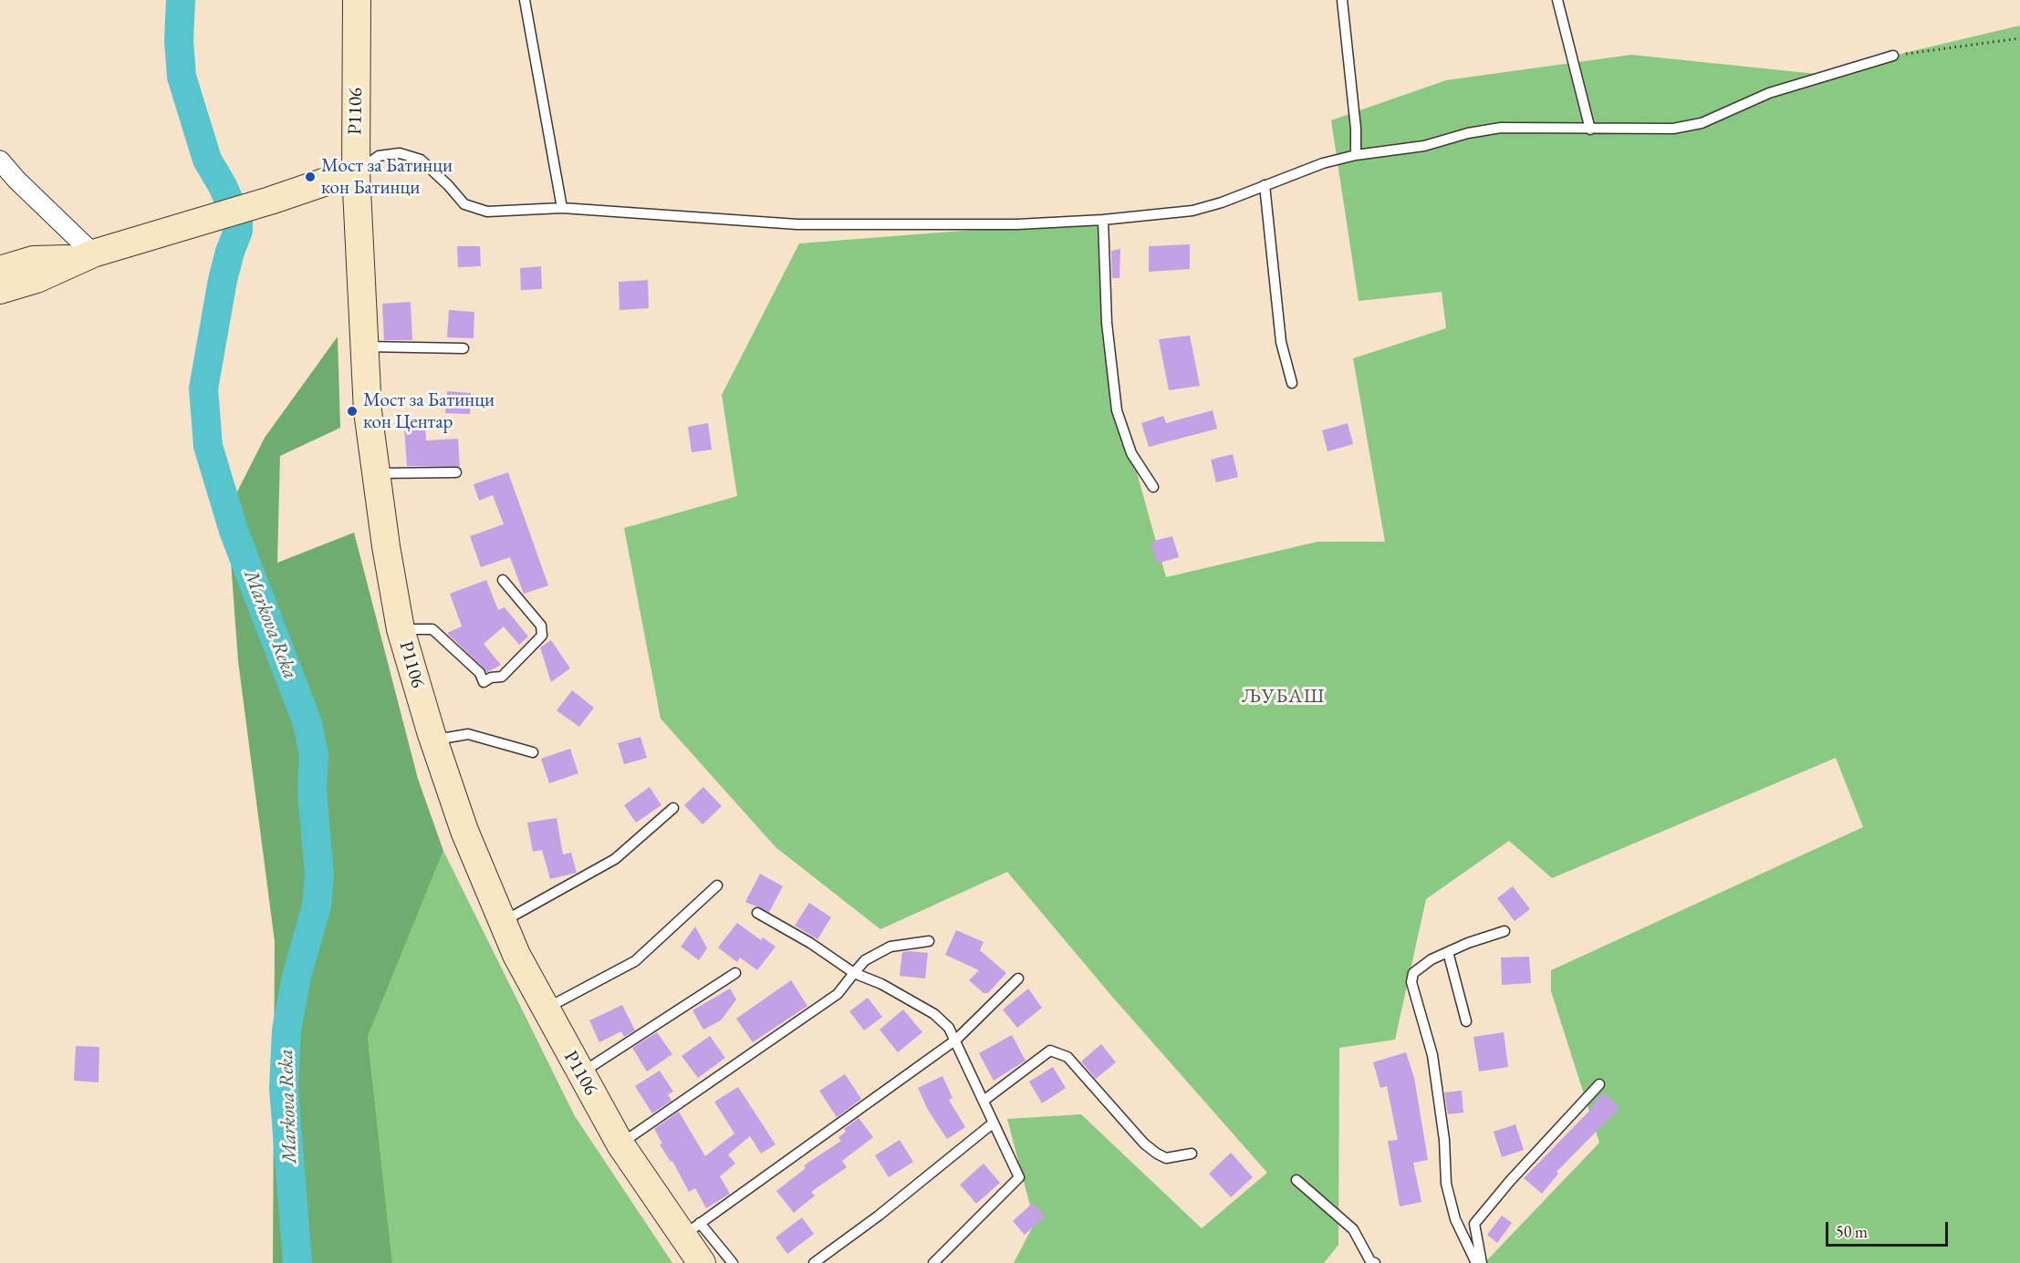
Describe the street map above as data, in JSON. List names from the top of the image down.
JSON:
{
  "streets": {
    "main road": ["P1106"]
  },
  "districts": ["ЉУБАШ"],
  "water": ["Markova Reka"],
  "places": ["Мост за Батинци кон Батинци", "Мост за Батинци кон Центар"],
  "scale_bar": "50 m"
}
